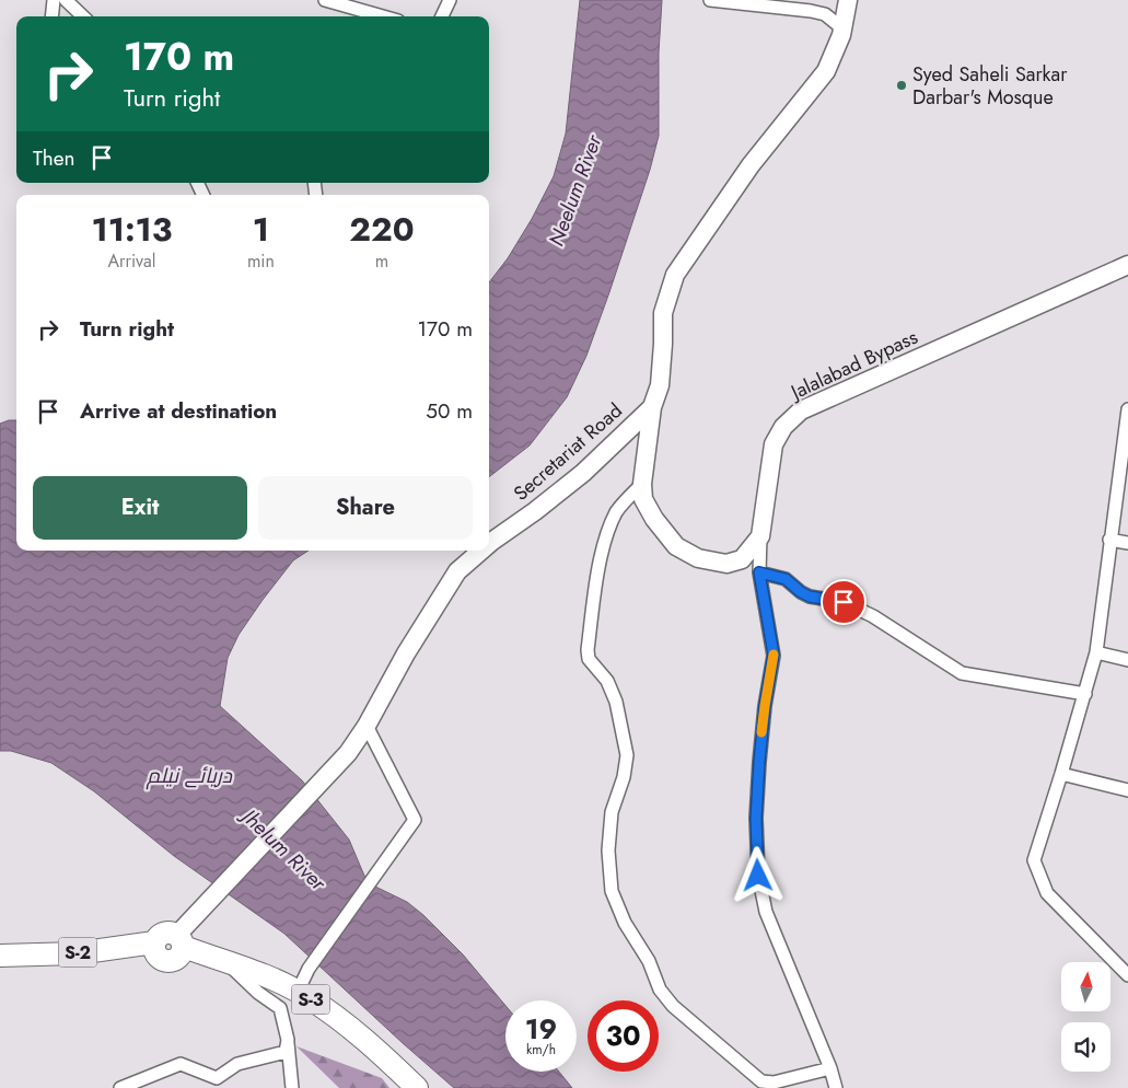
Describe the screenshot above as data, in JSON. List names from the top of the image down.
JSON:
{
  "streets": {
    "highway": ["S-2", "S-3"],
    "main road": ["Jalalabad Bypass", "Secretariat Road"]
  },
  "crossings": [
    ["Secretariat Road", "S-2"],
    ["Secretariat Road", "S-3"],
    ["S-2", "S-3"]
  ],
  "water": ["Neelum River", "دریائے نیلم", "Jhelum River"],
  "places": ["Syed Saheli Sarkar Darbar's Mosque"],
  "north": "top",
  "page": {
    "turn": ["170 m", "Turn right"],
    "then": "Then",
    "eta": [
      "11:13",
      "Arrival",
      "1",
      "min",
      "220",
      "m"
    ],
    "list": [
      {
        "name": "Turn right",
        "value": "170 m"
      },
      {
        "name": "Arrive at destination",
        "value": "50 m"
      }
    ],
    "buttons": ["Exit", "Share"],
    "speed": "19 km/h",
    "limit": "30"
  }
}
